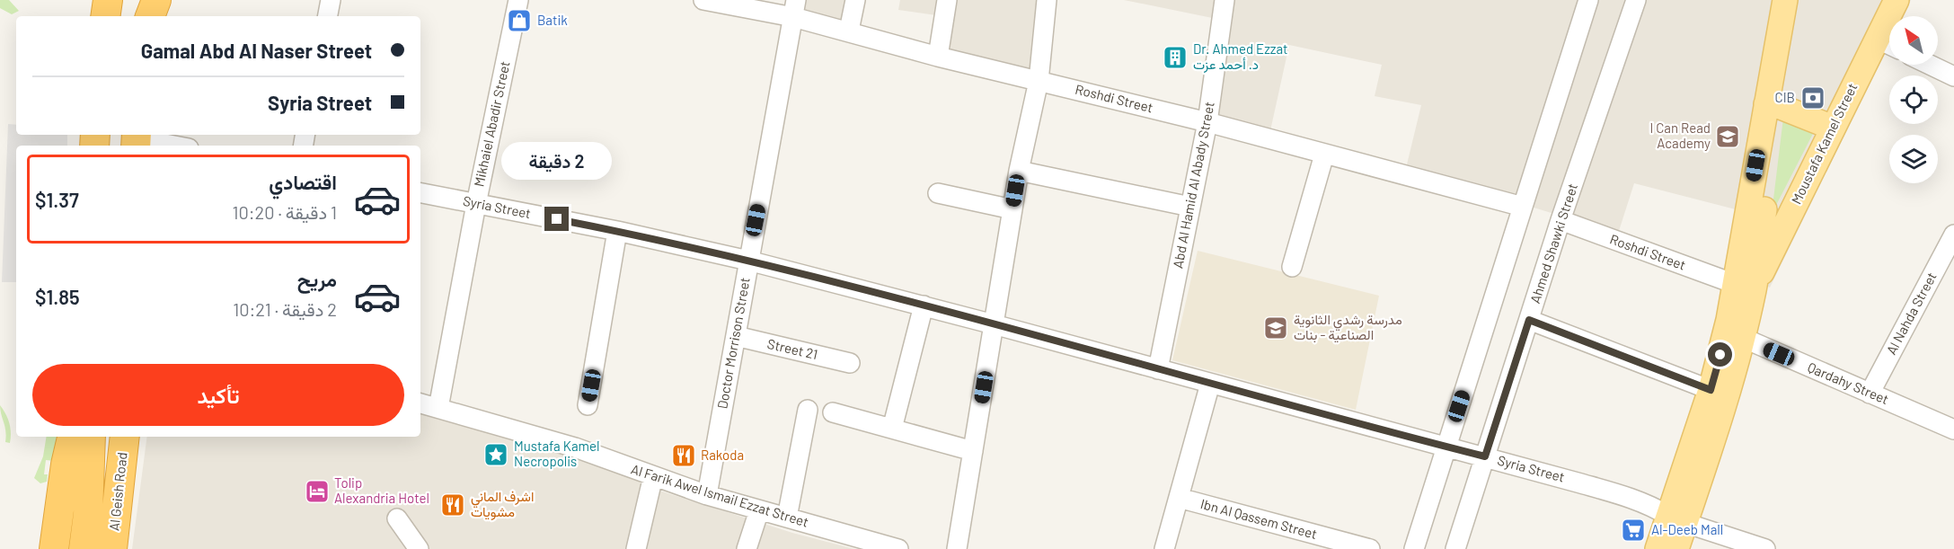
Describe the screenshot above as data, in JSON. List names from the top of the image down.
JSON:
{
  "streets": {
    "highway": ["Al Geish Road"],
    "main road": ["Moustafa Kamel Street"],
    "street": [
      "Roshdi Street",
      "Mikhaiel Abadir Street",
      "Abd Al Hamid Al Abady Street",
      "Syria Street",
      "Ahmed Shawki Street",
      "Al Nahda Street",
      "Doctor Morrison Street",
      "Street 21",
      "Qardahy Street",
      "Al Farik Awel Ismail Ezzat Street",
      "Ibn Al Qassem Street"
    ]
  },
  "crossings": [
    ["Roshdi Street", "Moustafa Kamel Street"],
    ["Roshdi Street", "Abd Al Hamid Al Abady Street"],
    ["Roshdi Street", "Ahmed Shawki Street"],
    ["Roshdi Street", "Doctor Morrison Street"],
    ["Mikhaiel Abadir Street", "Syria Street"],
    ["Mikhaiel Abadir Street", "Al Farik Awel Ismail Ezzat Street"],
    ["Abd Al Hamid Al Abady Street", "Syria Street"],
    ["Syria Street", "Ahmed Shawki Street"],
    ["Syria Street", "Doctor Morrison Street"],
    ["Al Nahda Street", "Qardahy Street"],
    ["Doctor Morrison Street", "Street 21"],
    ["Doctor Morrison Street", "Al Farik Awel Ismail Ezzat Street"]
  ],
  "places": {
    "shop": ["Batik"],
    "building": ["Dr. Ahmed Ezzat د. أحمد عزت"],
    "bank": ["CIB"],
    "school or university": ["I Can Read Academy", "مدرسة رشدي الثانوية الصناعية - بنات"],
    "place": ["Mustafa Kamel Necropolis"],
    "restaurant": ["Rakoda", "اشرف الماني مشويات"],
    "hotel": ["Tolip Alexandria Hotel"],
    "supermarket": ["Al-Deeb Mall"]
  },
  "north": "top left",
  "page": {
    "banner": ["Gamal Abd Al Naser Street", "Syria Street"],
    "bubble": "2 دقيقة",
    "list": [
      {
        "name": "اقتصادي",
        "note": "1 دقيقة · 10:20",
        "value": "$1.37"
      },
      {
        "name": "مريح",
        "note": "2 دقيقة · 10:21",
        "value": "$1.85"
      }
    ],
    "buttons": "تأكيد"
  }
}
